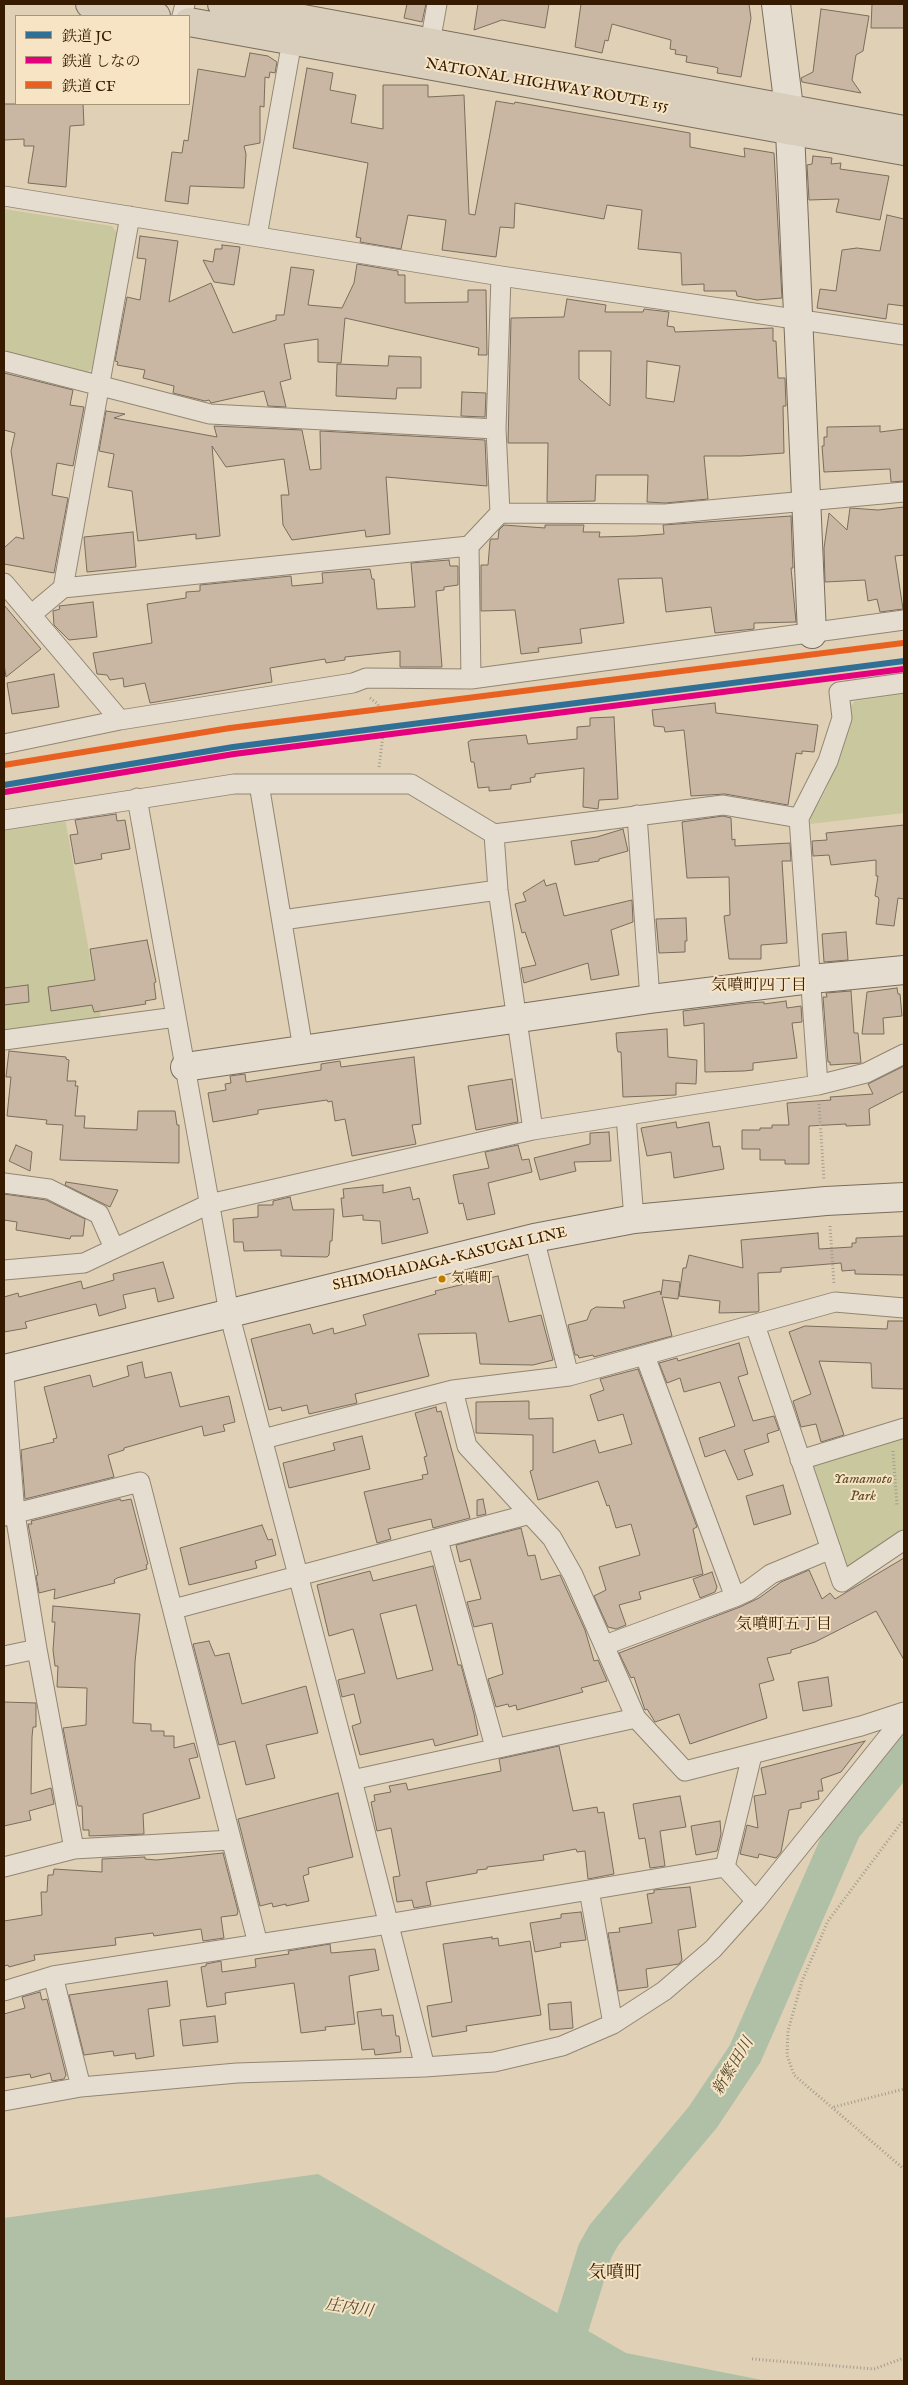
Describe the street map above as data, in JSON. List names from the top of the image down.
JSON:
{
  "streets": {
    "highway": ["NATIONAL HIGHWAY ROUTE 155"],
    "street": ["SHIMOHADAGA-KASUGAI LINE"]
  },
  "districts": ["気噴町四丁目", "気噴町五丁目", "気噴町"],
  "water": ["新繁田川", "庄内川"],
  "parks": ["Yamamoto Park"],
  "places": ["気噴町"],
  "lines": ["rail line CF", "rail line JC", "rail line しなの"],
  "legend": ["鉄道 JC", "鉄道 しなの", "鉄道 CF"]
}
